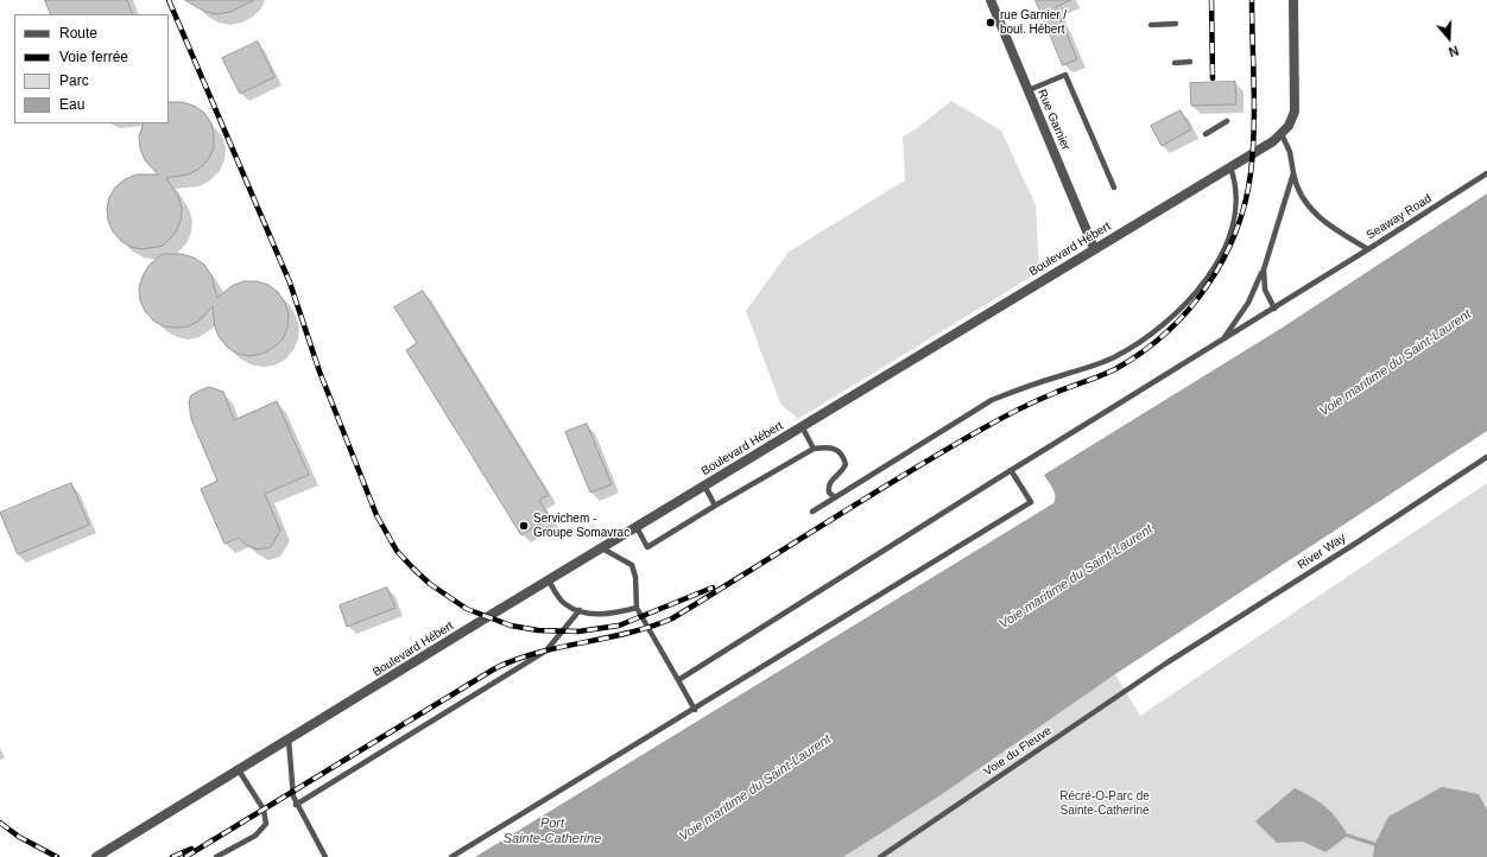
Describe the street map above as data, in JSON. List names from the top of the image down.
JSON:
{
  "streets": {
    "street": ["Rue Garnier", "Boulevard Hébert"],
    "lane": ["Seaway Road", "River Way", "Voie du Fleuve"]
  },
  "crossings": [
    ["Rue Garnier", "Boulevard Hébert"],
    ["Seaway Road", "Boulevard Hébert"],
    ["River Way", "Voie du Fleuve"]
  ],
  "water": ["Voie maritime du Saint-Laurent", "Port Sainte-Catherine"],
  "parks": ["Récré-O-Parc de Sainte-Catherine"],
  "places": ["rue Garnier / boul. Hébert", "Servichem - Groupe Somavrac"],
  "legend": [
    "Route",
    "Voie ferrée",
    "Parc",
    "Eau"
  ],
  "north": "bottom"
}
